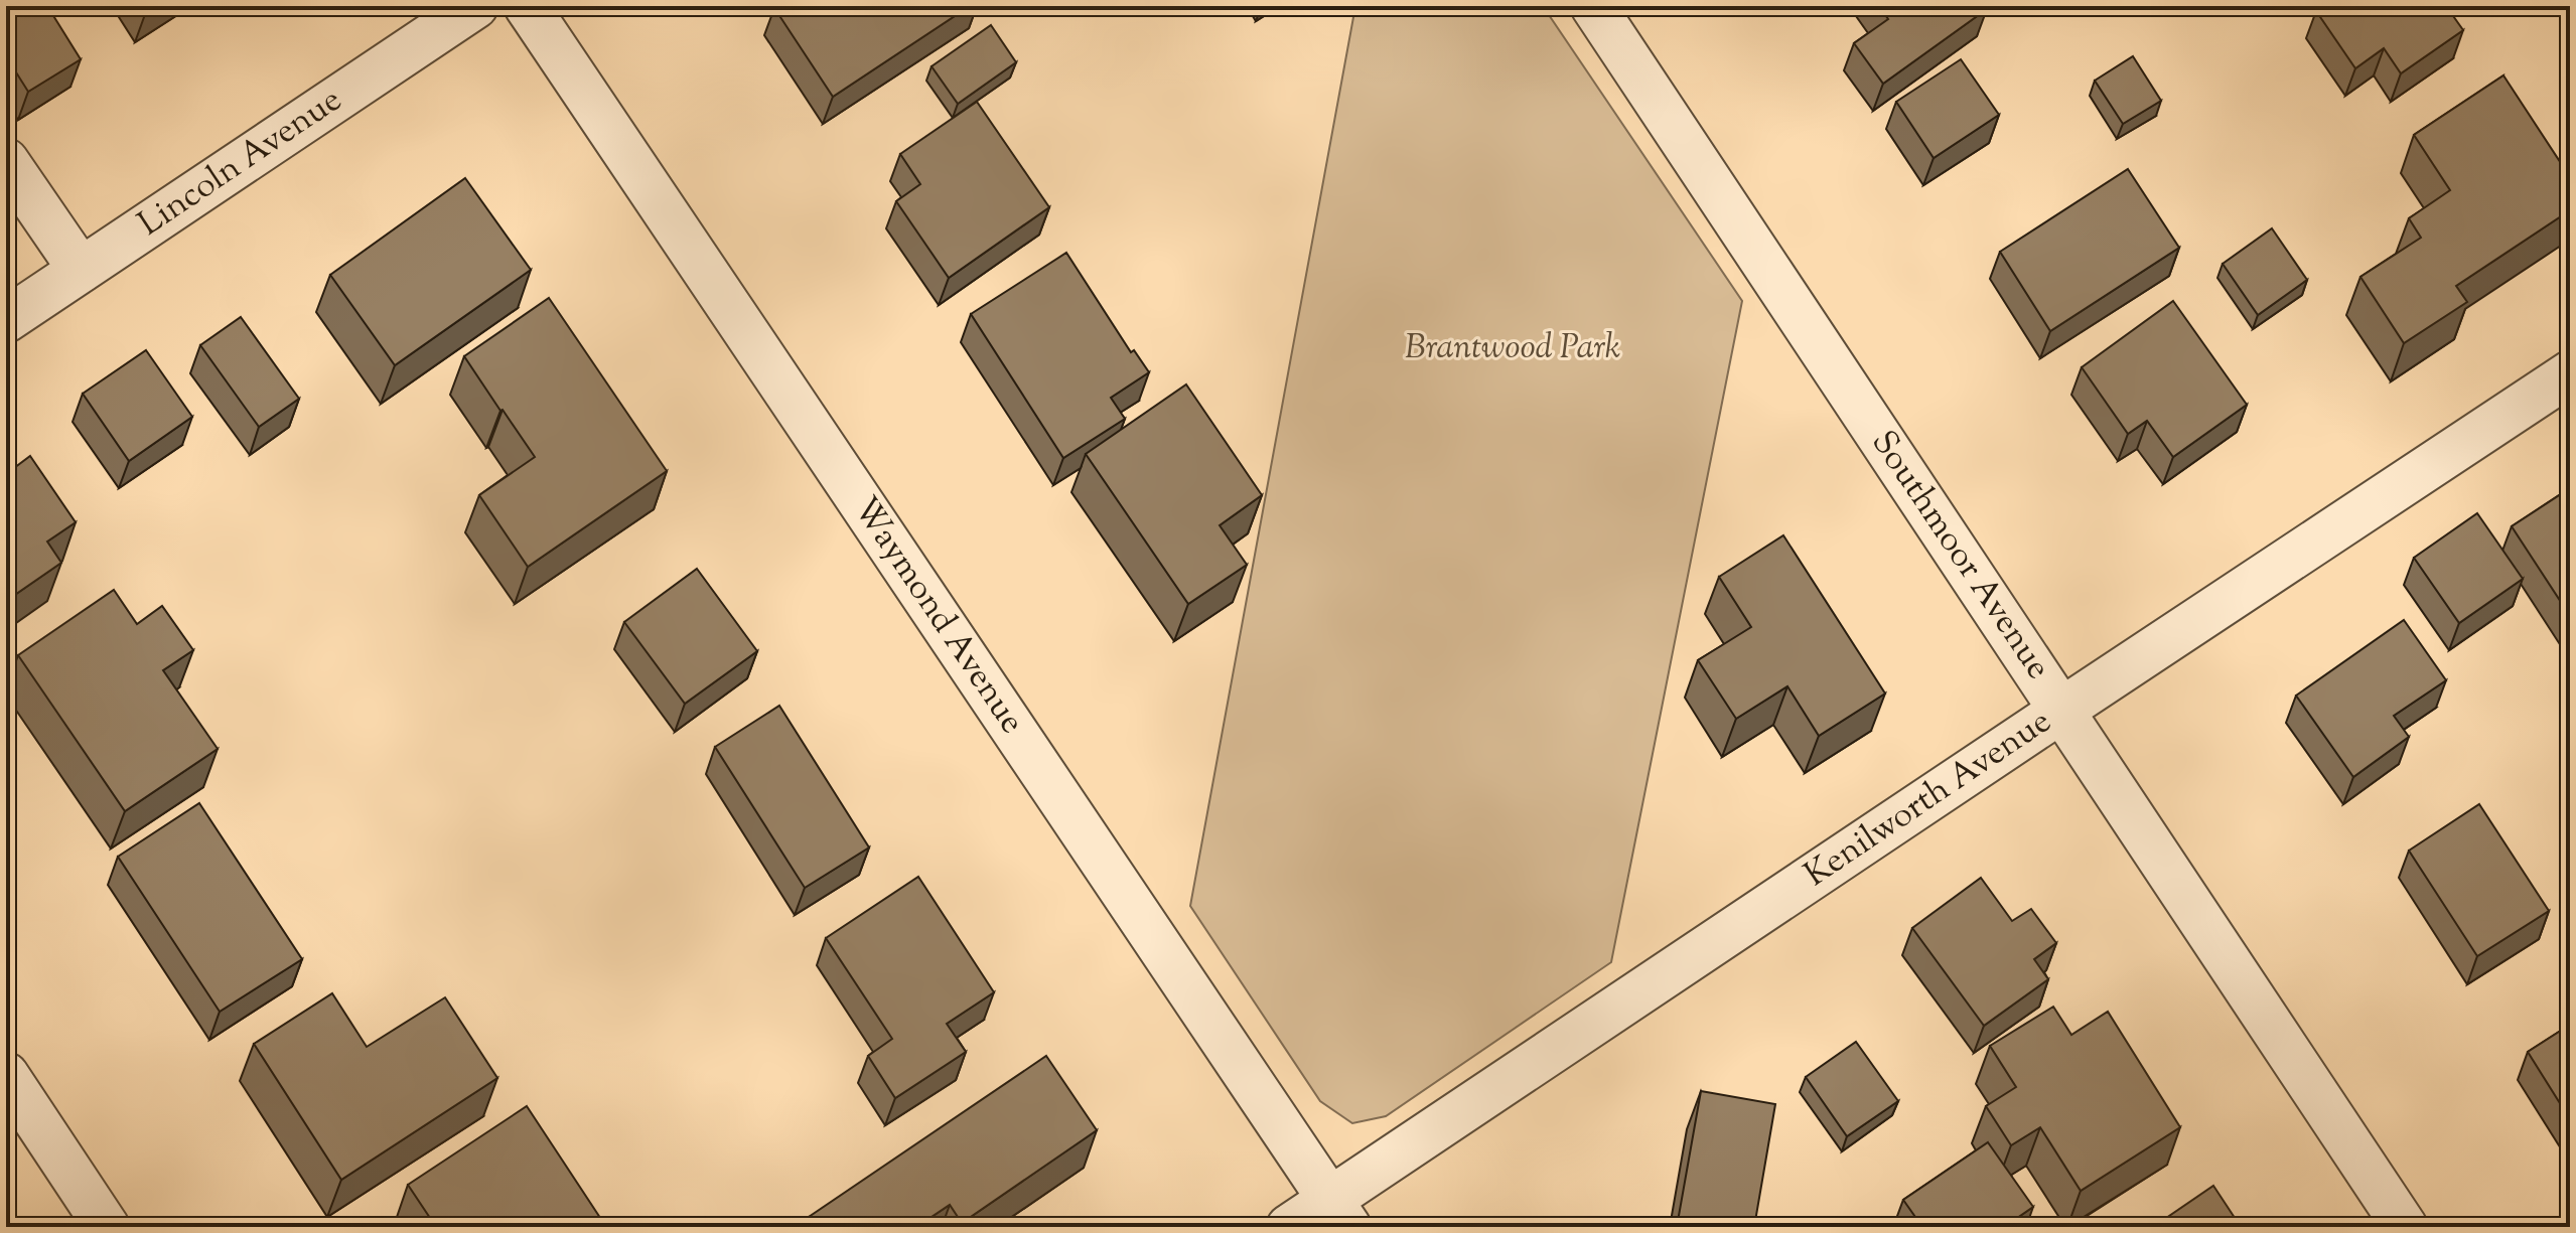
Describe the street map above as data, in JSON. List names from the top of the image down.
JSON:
{
  "streets": {
    "street": [
      "Lincoln Avenue",
      "Southmoor Avenue",
      "Waymond Avenue",
      "Kenilworth Avenue"
    ]
  },
  "crossings": [
    ["Southmoor Avenue", "Kenilworth Avenue"],
    ["Waymond Avenue", "Kenilworth Avenue"]
  ],
  "parks": ["Brantwood Park"]
}
